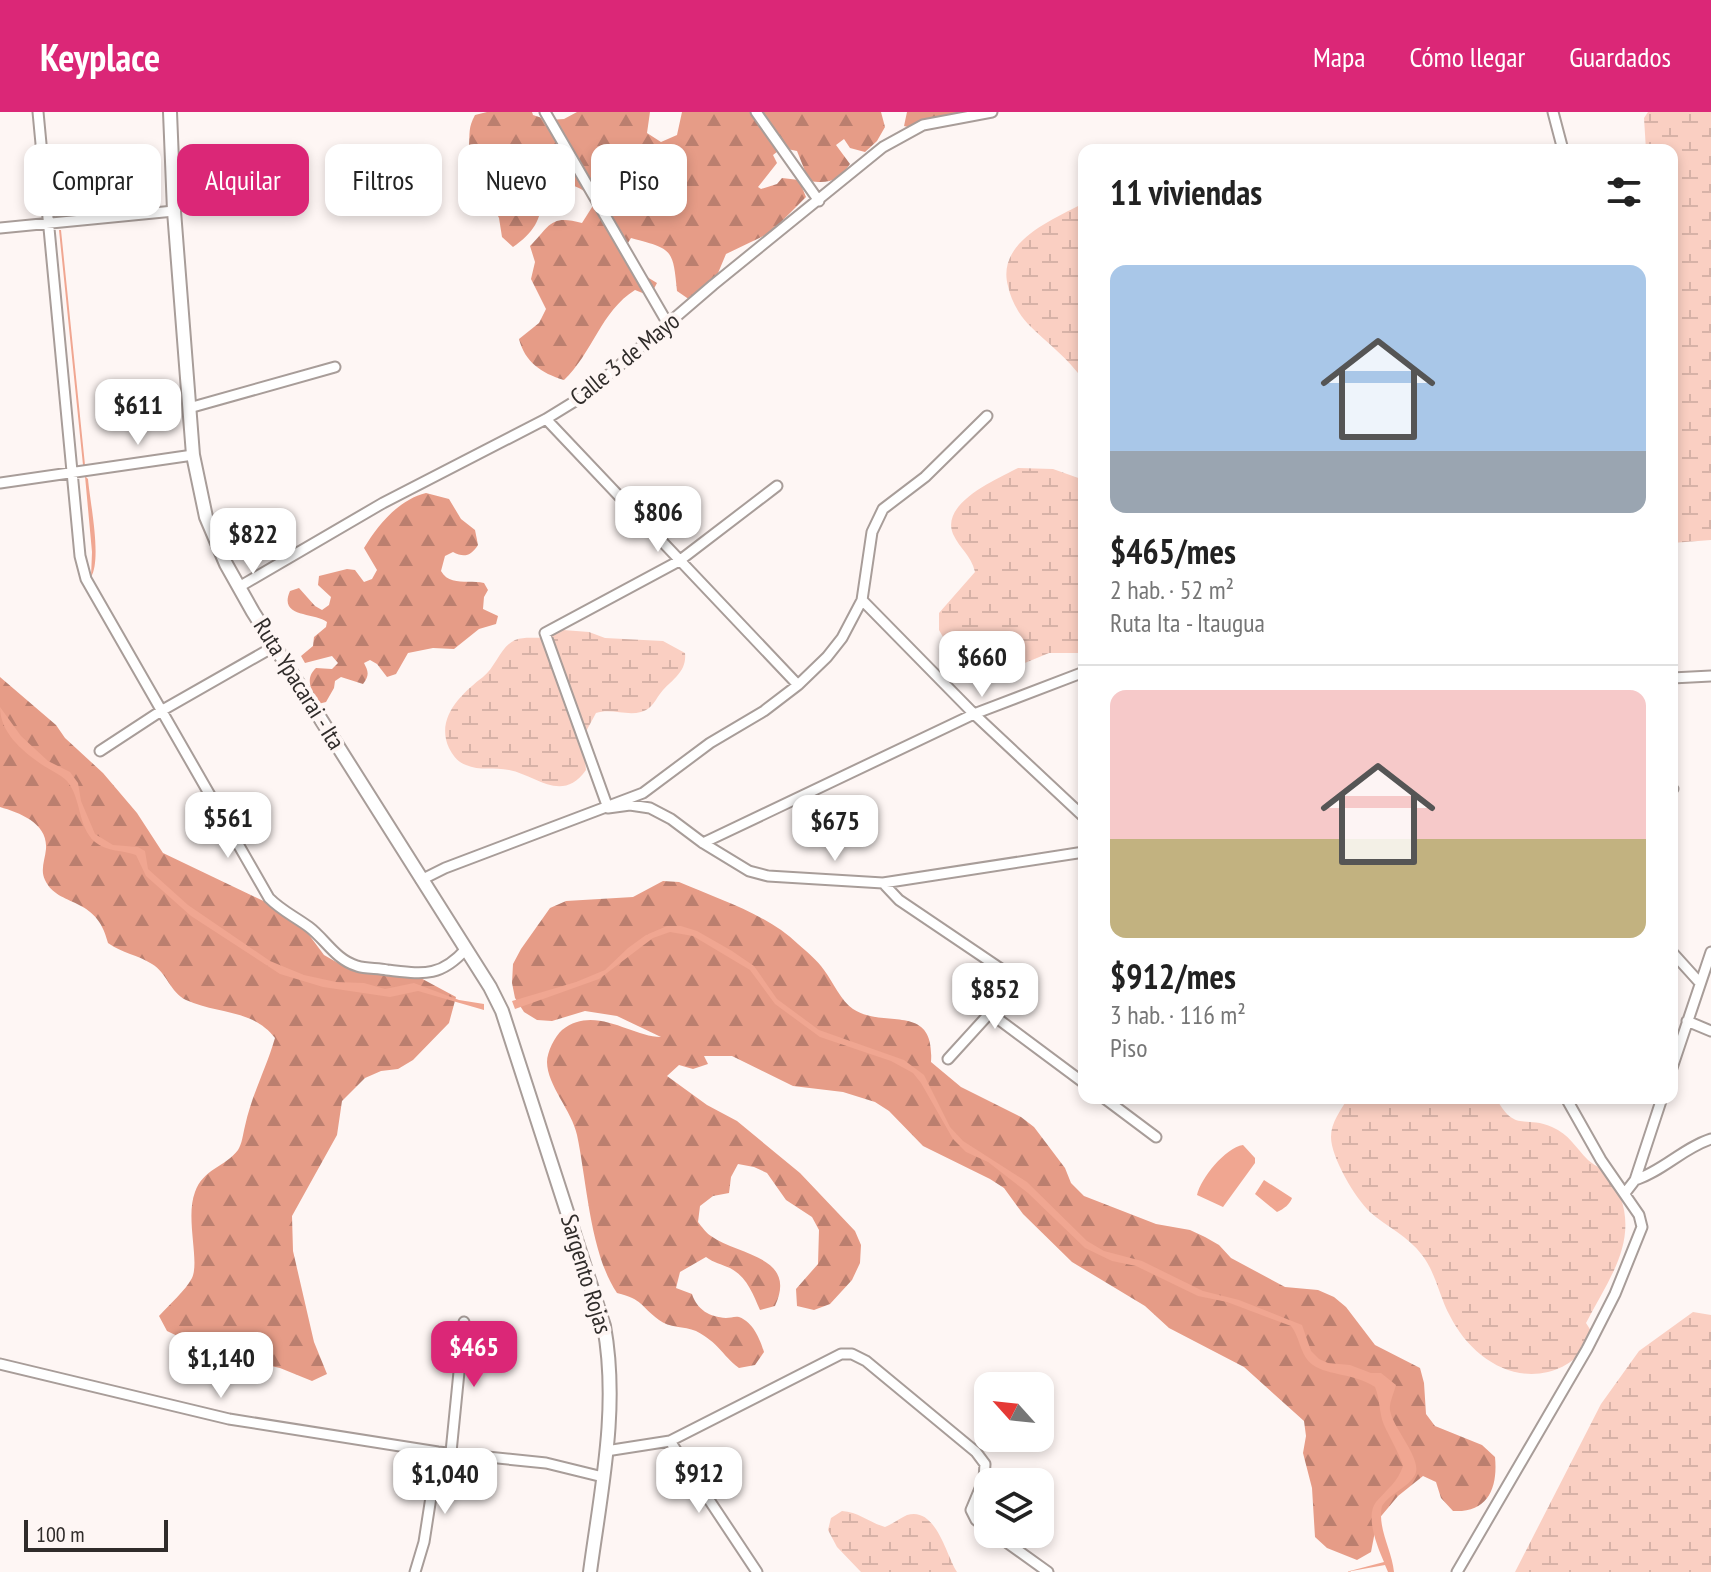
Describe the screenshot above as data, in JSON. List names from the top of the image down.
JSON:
{
  "streets": {
    "street": ["Calle 3 de Mayo", "Ruta Ypacarai - Ita", "Sargento Rojas"]
  },
  "crossings": [
    ["Calle 3 de Mayo", "Ruta Ypacarai - Ita"],
    ["Ruta Ypacarai - Ita", "Sargento Rojas"]
  ],
  "scale_bar": "100 m",
  "north": "top left",
  "page": {
    "header": "Keyplace",
    "nav": ["Mapa", "Cómo llegar", "Guardados"],
    "chip": [
      "Comprar",
      "Alquilar",
      "Filtros",
      "Nuevo",
      "Piso"
    ],
    "heading": "11 viviendas",
    "list": [
      {
        "name": "$465/mes",
        "note": "2 hab. · 52 m² · Ruta Ita - Itaugua"
      },
      {
        "name": "$912/mes",
        "note": "3 hab. · 116 m² · Piso"
      }
    ],
    "price": [
      "$611",
      "$806",
      "$822",
      "$660",
      "$561",
      "$675",
      "$852",
      "$465",
      "$1,140",
      "$912",
      "$1,040"
    ],
    "scale": "100 m"
  }
}
